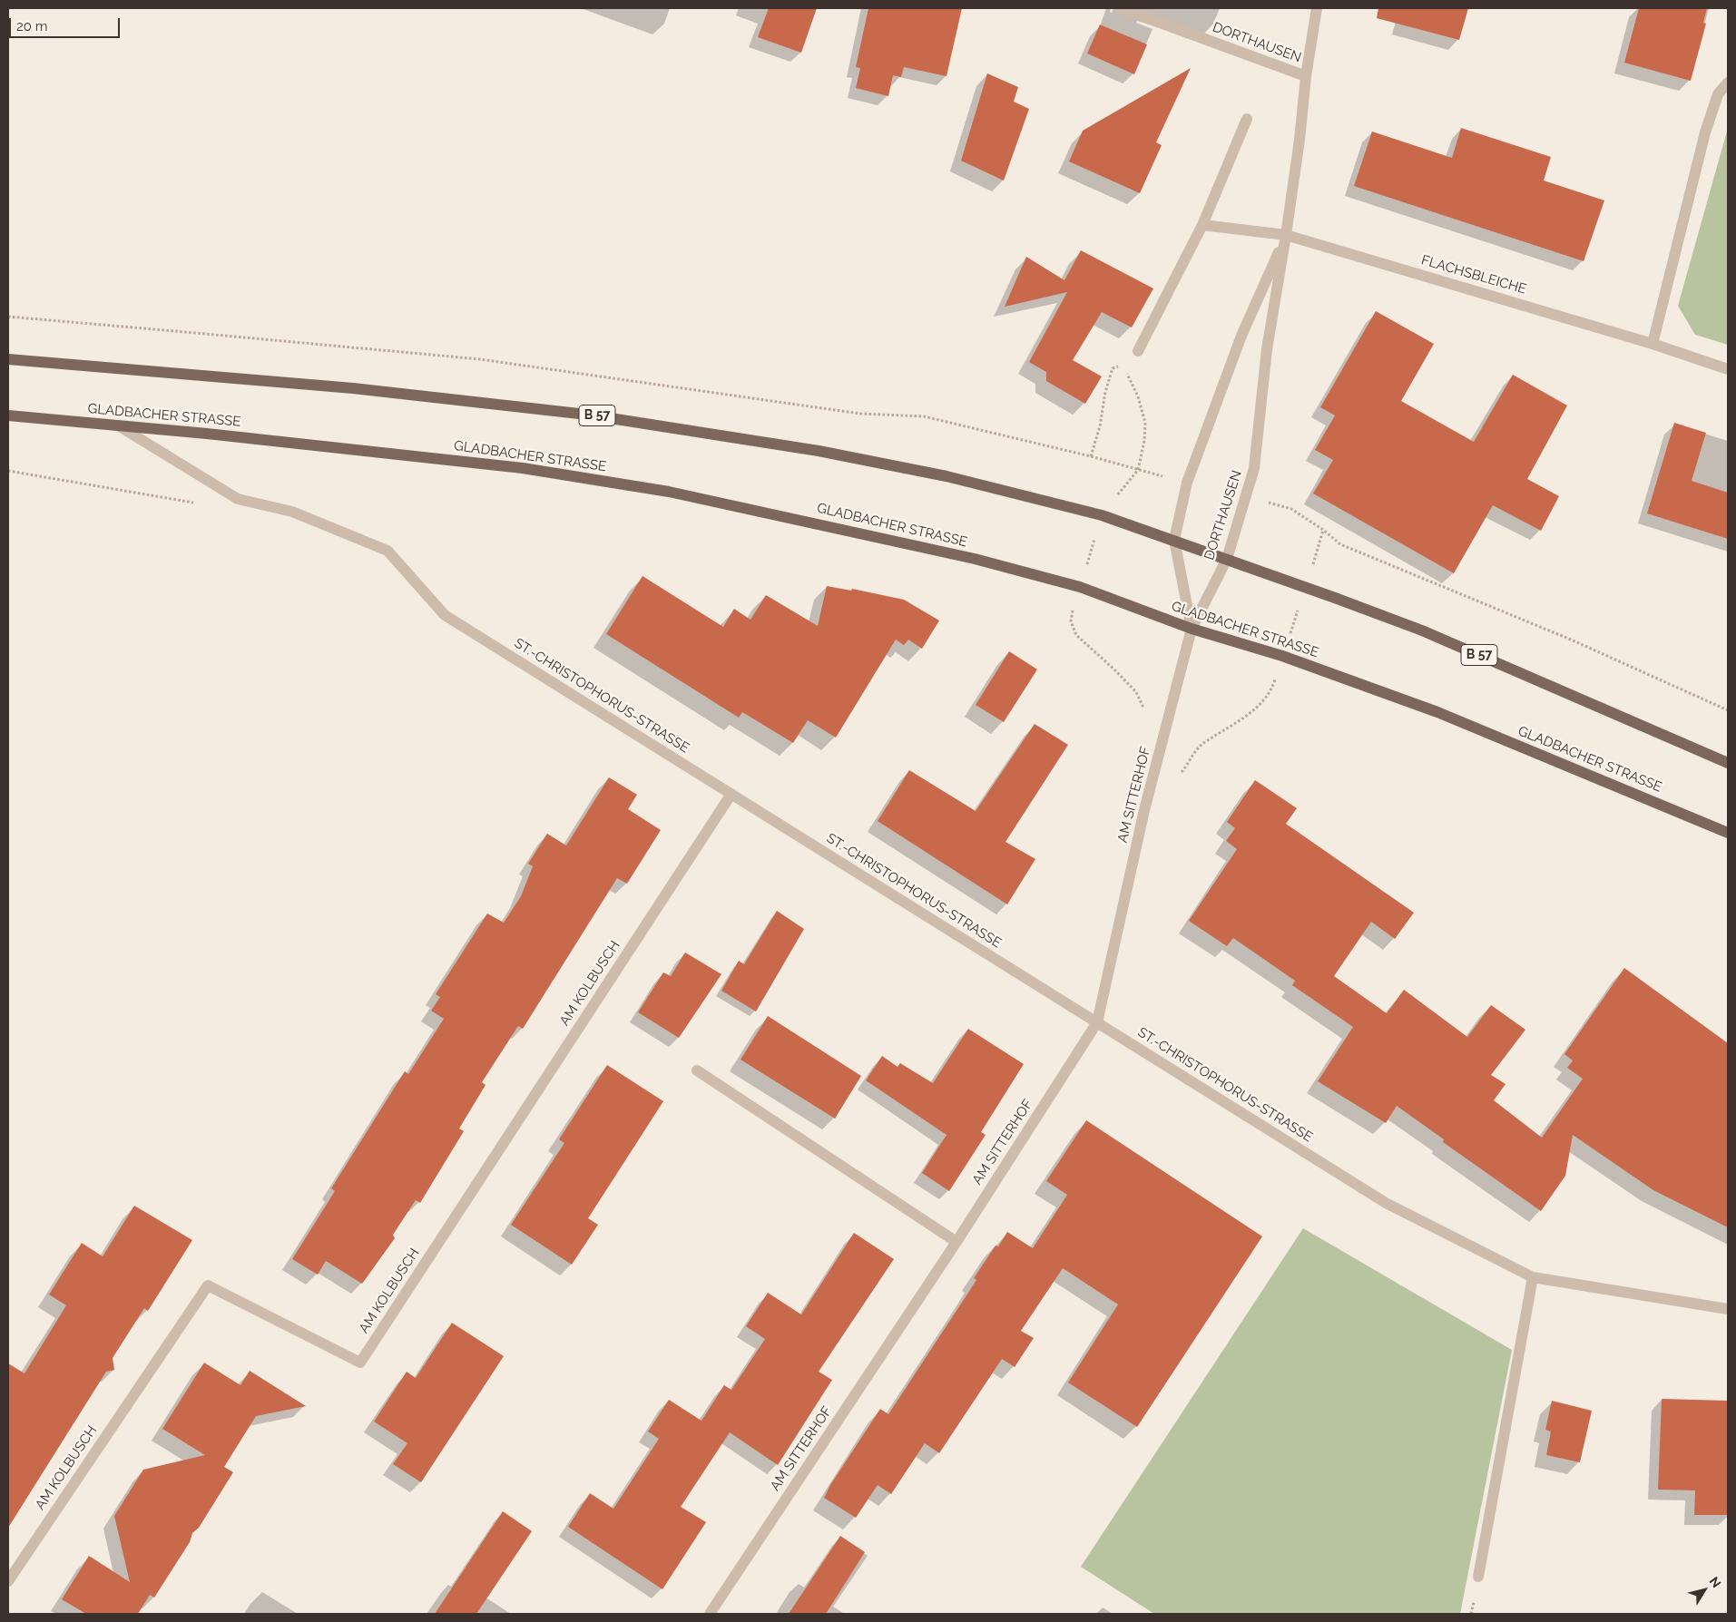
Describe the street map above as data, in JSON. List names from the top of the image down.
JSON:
{
  "streets": {
    "main road": ["GLADBACHER STRASSE", "B 57"],
    "street": [
      "DORTHAUSEN",
      "FLACHSBLEICHE",
      "ST.-CHRISTOPHORUS-STRASSE",
      "AM SITTERHOF",
      "AM KOLBUSCH"
    ]
  },
  "crossings": [
    ["DORTHAUSEN", "FLACHSBLEICHE"],
    ["DORTHAUSEN", "GLADBACHER STRASSE"],
    ["DORTHAUSEN", "B 57"],
    ["DORTHAUSEN", "AM SITTERHOF"],
    ["GLADBACHER STRASSE", "ST.-CHRISTOPHORUS-STRASSE"],
    ["GLADBACHER STRASSE", "AM SITTERHOF"],
    ["ST.-CHRISTOPHORUS-STRASSE", "AM SITTERHOF"],
    ["ST.-CHRISTOPHORUS-STRASSE", "AM KOLBUSCH"]
  ],
  "scale_bar": "20 m",
  "north": "top right"
}
